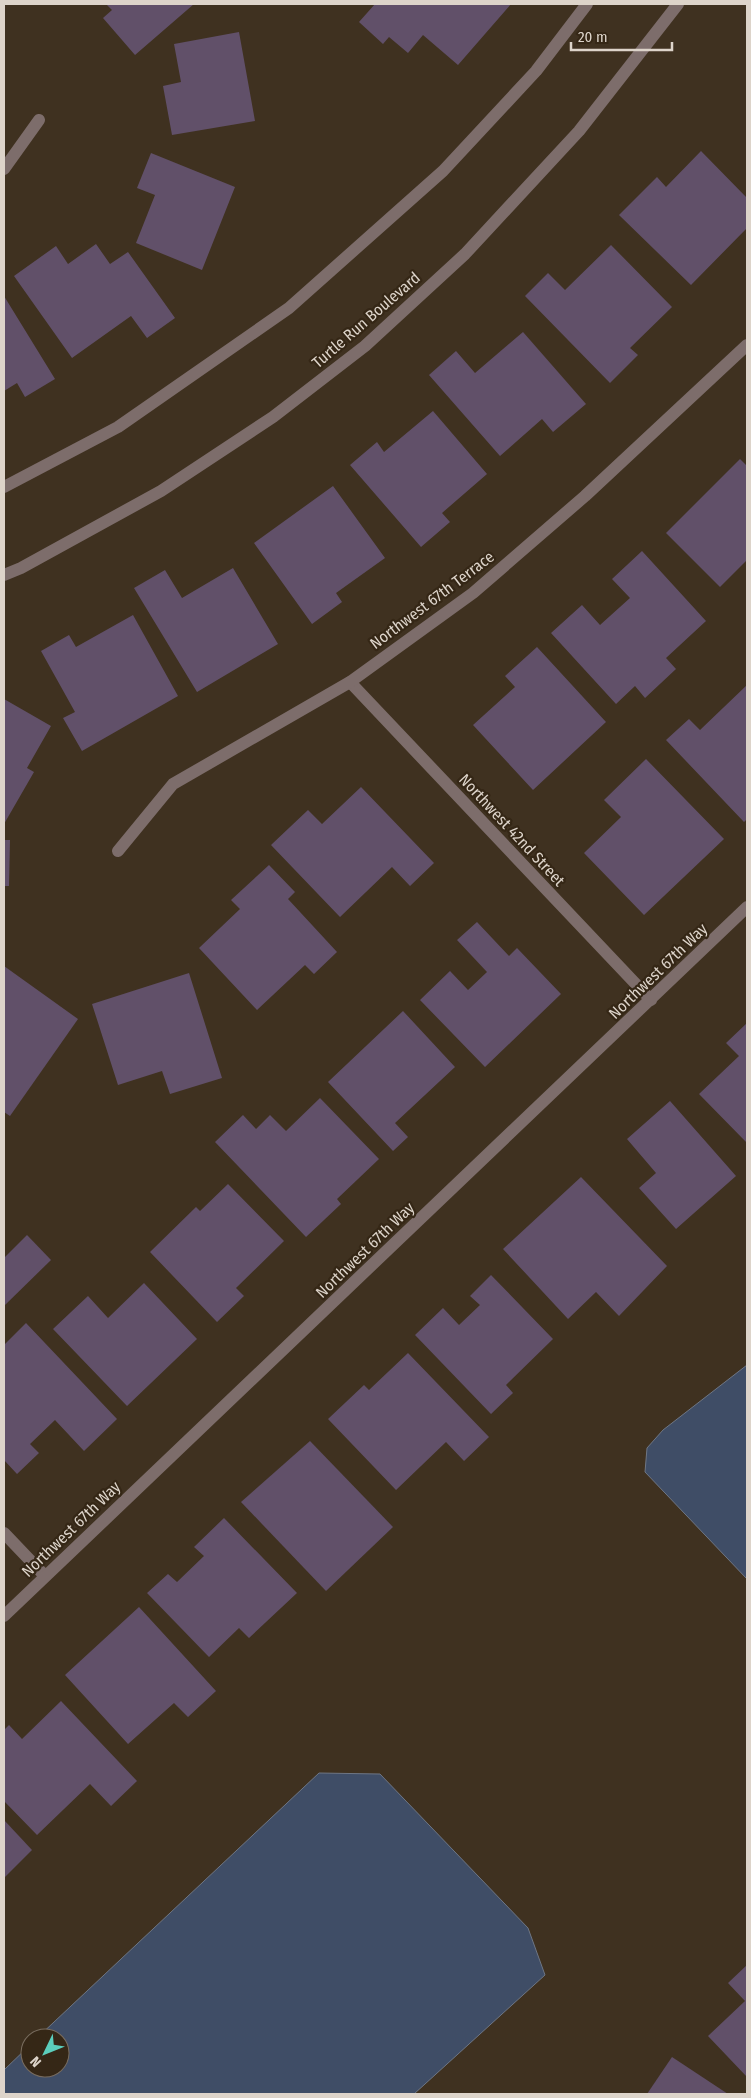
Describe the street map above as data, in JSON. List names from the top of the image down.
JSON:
{
  "streets": {
    "street": [
      "Turtle Run Boulevard",
      "Northwest 67th Terrace",
      "Northwest 42nd Street",
      "Northwest 67th Way"
    ]
  },
  "crossings": [
    ["Northwest 67th Terrace", "Northwest 42nd Street"],
    ["Northwest 42nd Street", "Northwest 67th Way"]
  ],
  "scale_bar": "20 m",
  "north": "bottom left"
}
